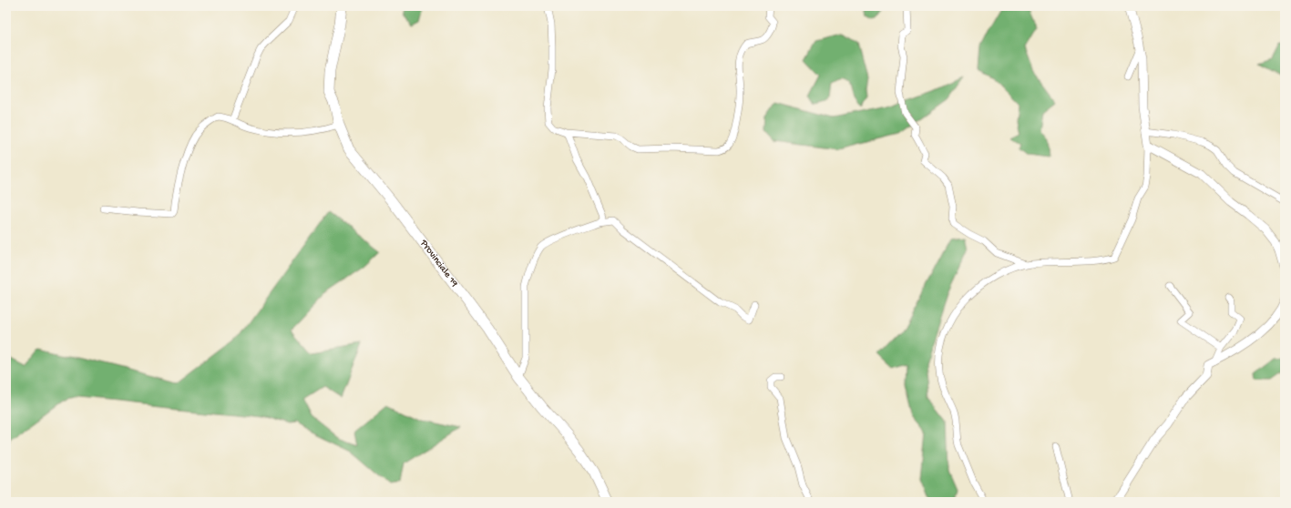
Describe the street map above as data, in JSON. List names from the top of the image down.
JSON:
{
  "streets": {
    "main road": ["Provinciale 19"]
  }
}
